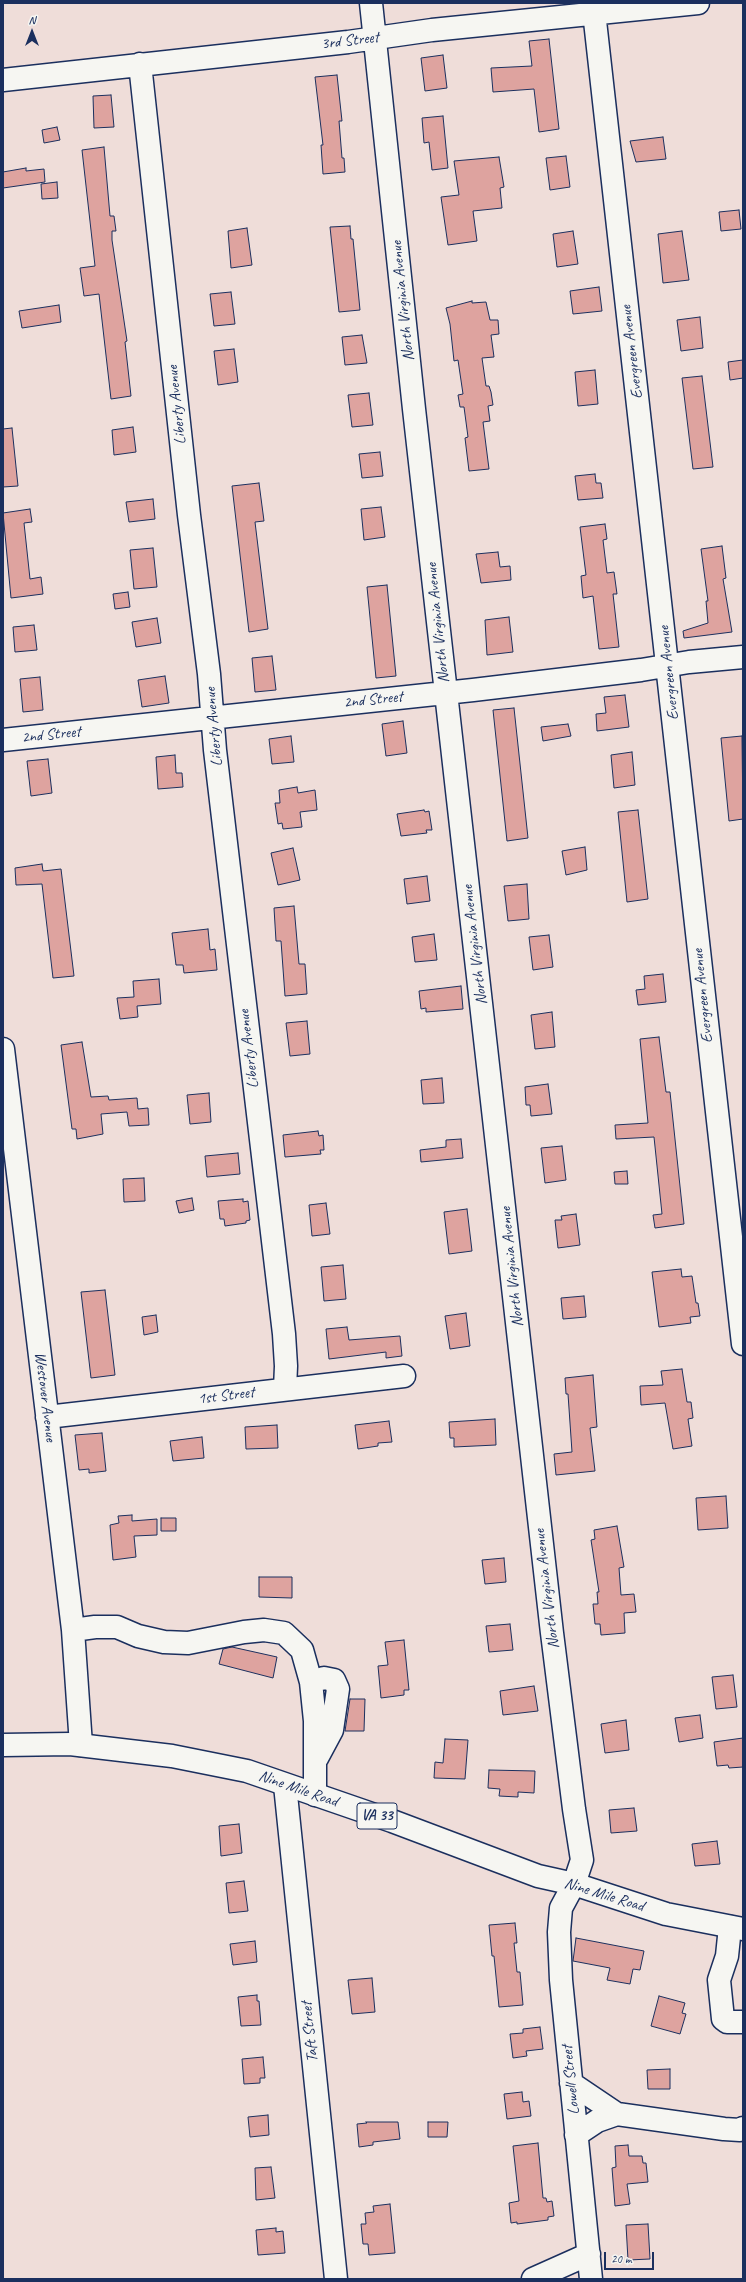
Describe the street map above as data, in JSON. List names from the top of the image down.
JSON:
{
  "streets": {
    "street": [
      "3rd Street",
      "North Virginia Avenue",
      "Evergreen Avenue",
      "Liberty Avenue",
      "2nd Street",
      "1st Street",
      "Westover Avenue",
      "Nine Mile Road",
      "VA 33",
      "Taft Street",
      "Lowell Street"
    ]
  },
  "crossings": [
    ["3rd Street", "North Virginia Avenue"],
    ["3rd Street", "Evergreen Avenue"],
    ["3rd Street", "Liberty Avenue"],
    ["North Virginia Avenue", "2nd Street"],
    ["North Virginia Avenue", "Nine Mile Road"],
    ["North Virginia Avenue", "Lowell Street"],
    ["Evergreen Avenue", "2nd Street"],
    ["Liberty Avenue", "2nd Street"],
    ["Liberty Avenue", "1st Street"],
    ["1st Street", "Westover Avenue"],
    ["Westover Avenue", "Nine Mile Road"],
    ["Nine Mile Road", "Taft Street"],
    ["Nine Mile Road", "Lowell Street"]
  ],
  "scale_bar": "20 m",
  "north": "top"
}
